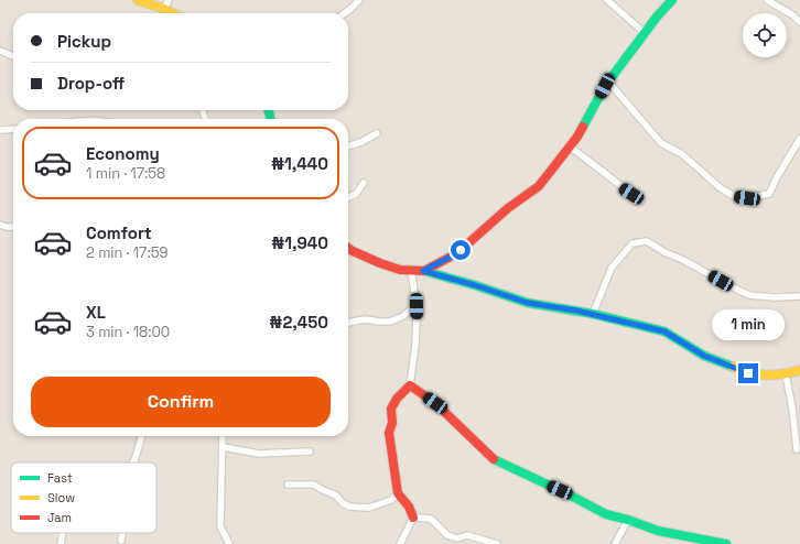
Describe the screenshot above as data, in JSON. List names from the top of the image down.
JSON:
{
  "legend": ["Fast", "Slow", "Jam"],
  "page": {
    "banner": ["Pickup", "Drop-off"],
    "list": [
      {
        "name": "Economy",
        "note": "1 min · 17:58",
        "value": "₦1,440"
      },
      {
        "name": "Comfort",
        "note": "2 min · 17:59",
        "value": "₦1,940"
      },
      {
        "name": "XL",
        "note": "3 min · 18:00",
        "value": "₦2,450"
      }
    ],
    "bubble": "1 min",
    "buttons": "Confirm"
  }
}
